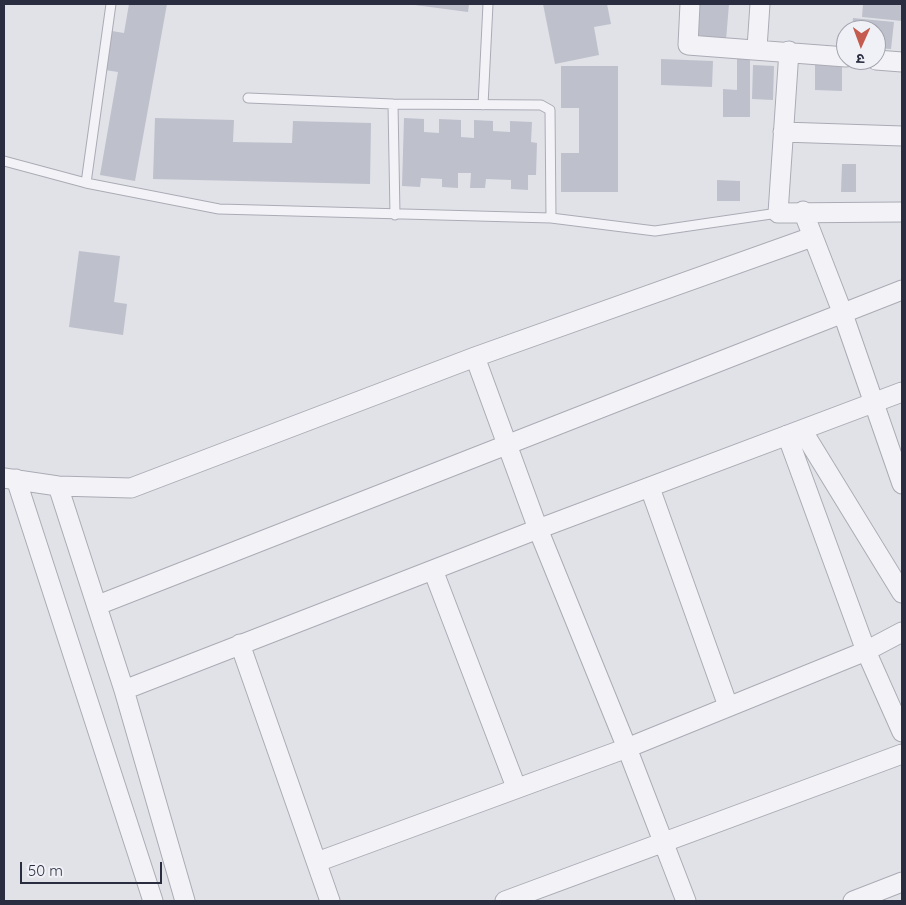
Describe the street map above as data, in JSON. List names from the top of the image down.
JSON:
{
  "scale_bar": "50 m",
  "north": "bottom"
}
